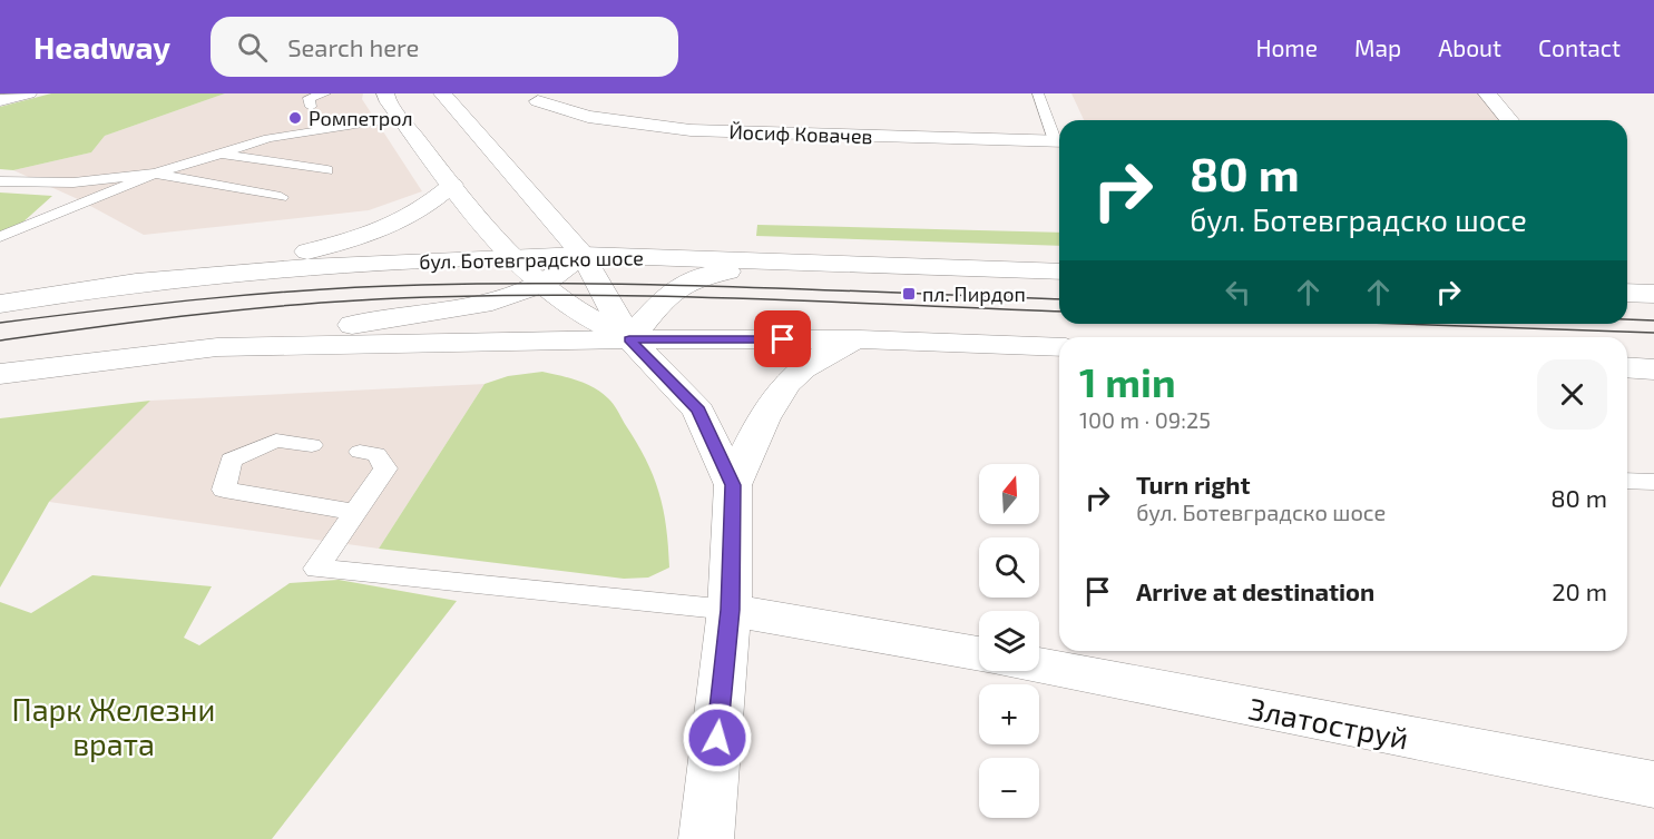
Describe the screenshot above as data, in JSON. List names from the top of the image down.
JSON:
{
  "streets": {
    "street": ["Йосиф Ковачев", "бул. Ботевградско шосе", "Златоструй"]
  },
  "parks": ["Парк Железни врата"],
  "places": {
    "other": ["Ромпетрол"],
    "transit": ["пл. Пирдоп"]
  },
  "north": "top",
  "page": {
    "header": "Headway",
    "search": "Search here",
    "nav": [
      "Home",
      "Map",
      "About",
      "Contact"
    ],
    "turn": ["80 m", "бул. Ботевградско шосе"],
    "heading": ["1 min", "100 m · 09:25"],
    "list": [
      {
        "name": "Turn right",
        "note": "бул. Ботевградско шосе",
        "value": "80 m"
      },
      {
        "name": "Arrive at destination",
        "value": "20 m"
      }
    ],
    "map_buttons": ["+", "−"]
  }
}
